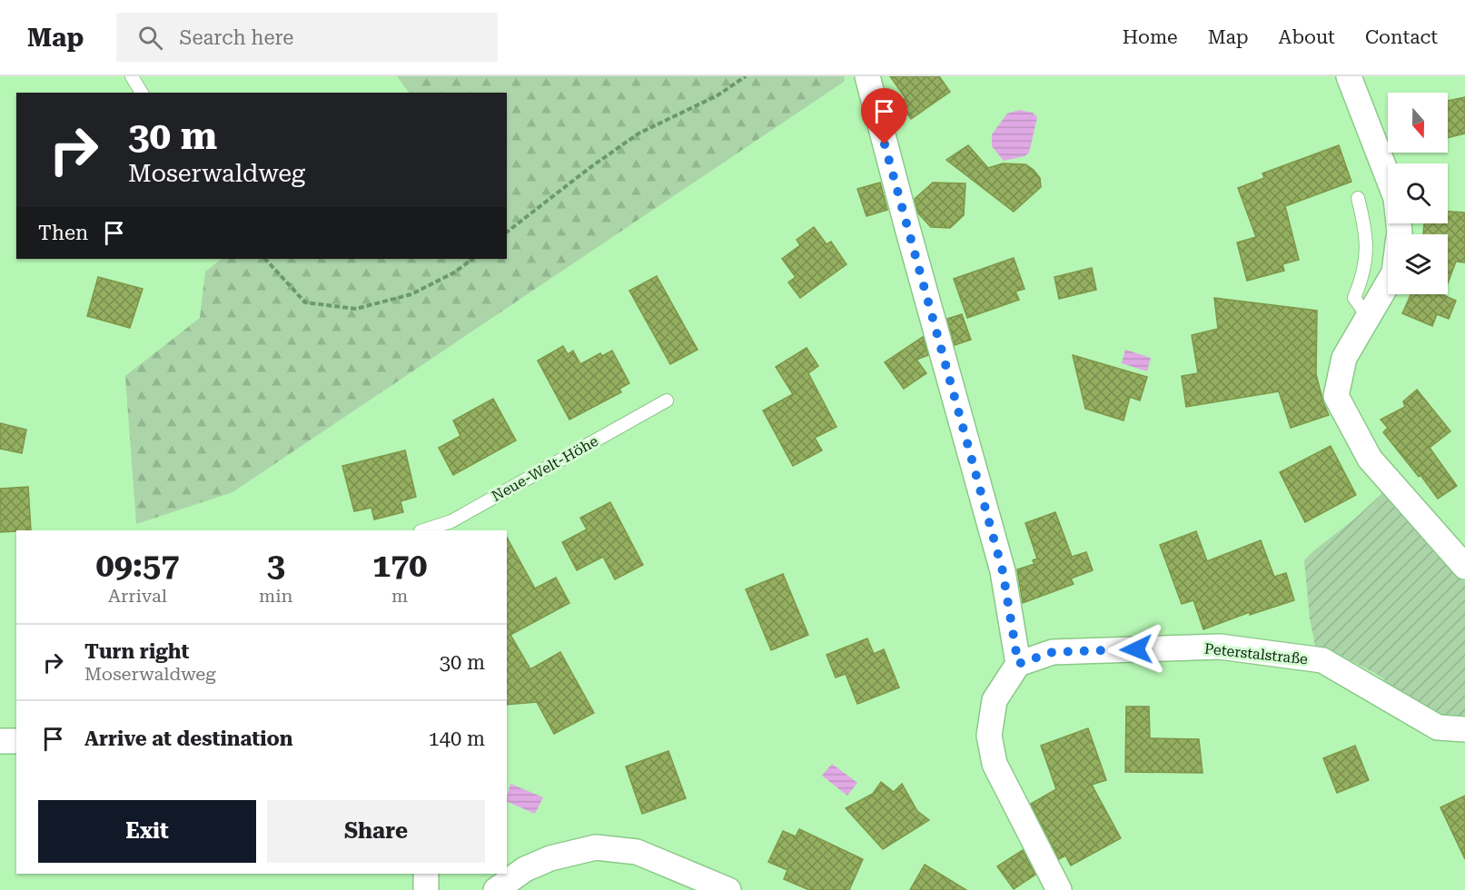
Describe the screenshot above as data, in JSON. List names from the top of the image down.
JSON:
{
  "streets": {
    "street": ["Peterstalstraße"],
    "lane": ["Neue-Welt-Höhe"]
  },
  "north": "bottom",
  "page": {
    "header": "Map",
    "search": "Search here",
    "nav": [
      "Home",
      "Map",
      "About",
      "Contact"
    ],
    "turn": ["30 m", "Moserwaldweg"],
    "then": "Then",
    "eta": [
      "09:57",
      "Arrival",
      "3",
      "min",
      "170",
      "m"
    ],
    "list": [
      {
        "name": "Turn right",
        "note": "Moserwaldweg",
        "value": "30 m"
      },
      {
        "name": "Arrive at destination",
        "value": "140 m"
      }
    ],
    "buttons": ["Exit", "Share"]
  }
}
